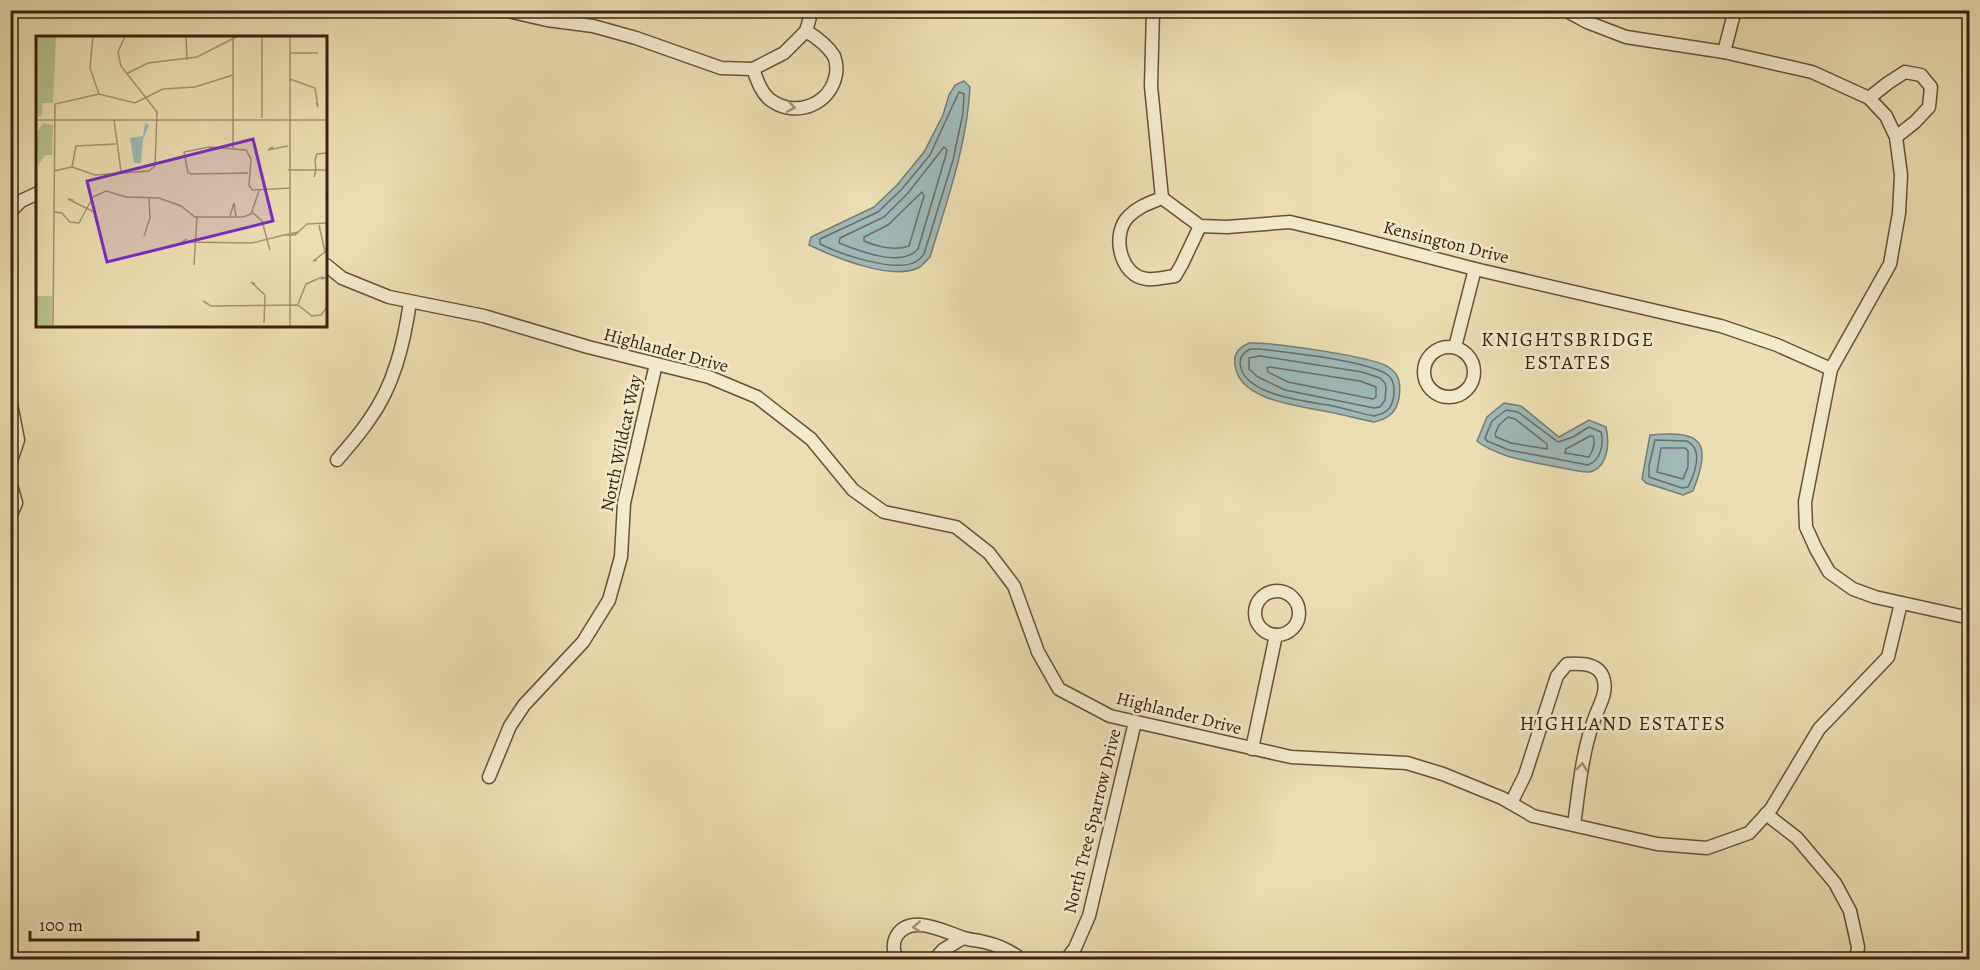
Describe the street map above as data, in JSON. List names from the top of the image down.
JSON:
{
  "streets": {
    "street": [
      "Kensington Drive",
      "Highlander Drive",
      "North Wildcat Way",
      "North Tree Sparrow Drive"
    ]
  },
  "crossings": [
    ["Highlander Drive", "North Wildcat Way"],
    ["Highlander Drive", "North Tree Sparrow Drive"]
  ],
  "districts": ["KNIGHTSBRIDGE ESTATES", "HIGHLAND ESTATES"],
  "scale_bar": "100 m"
}
